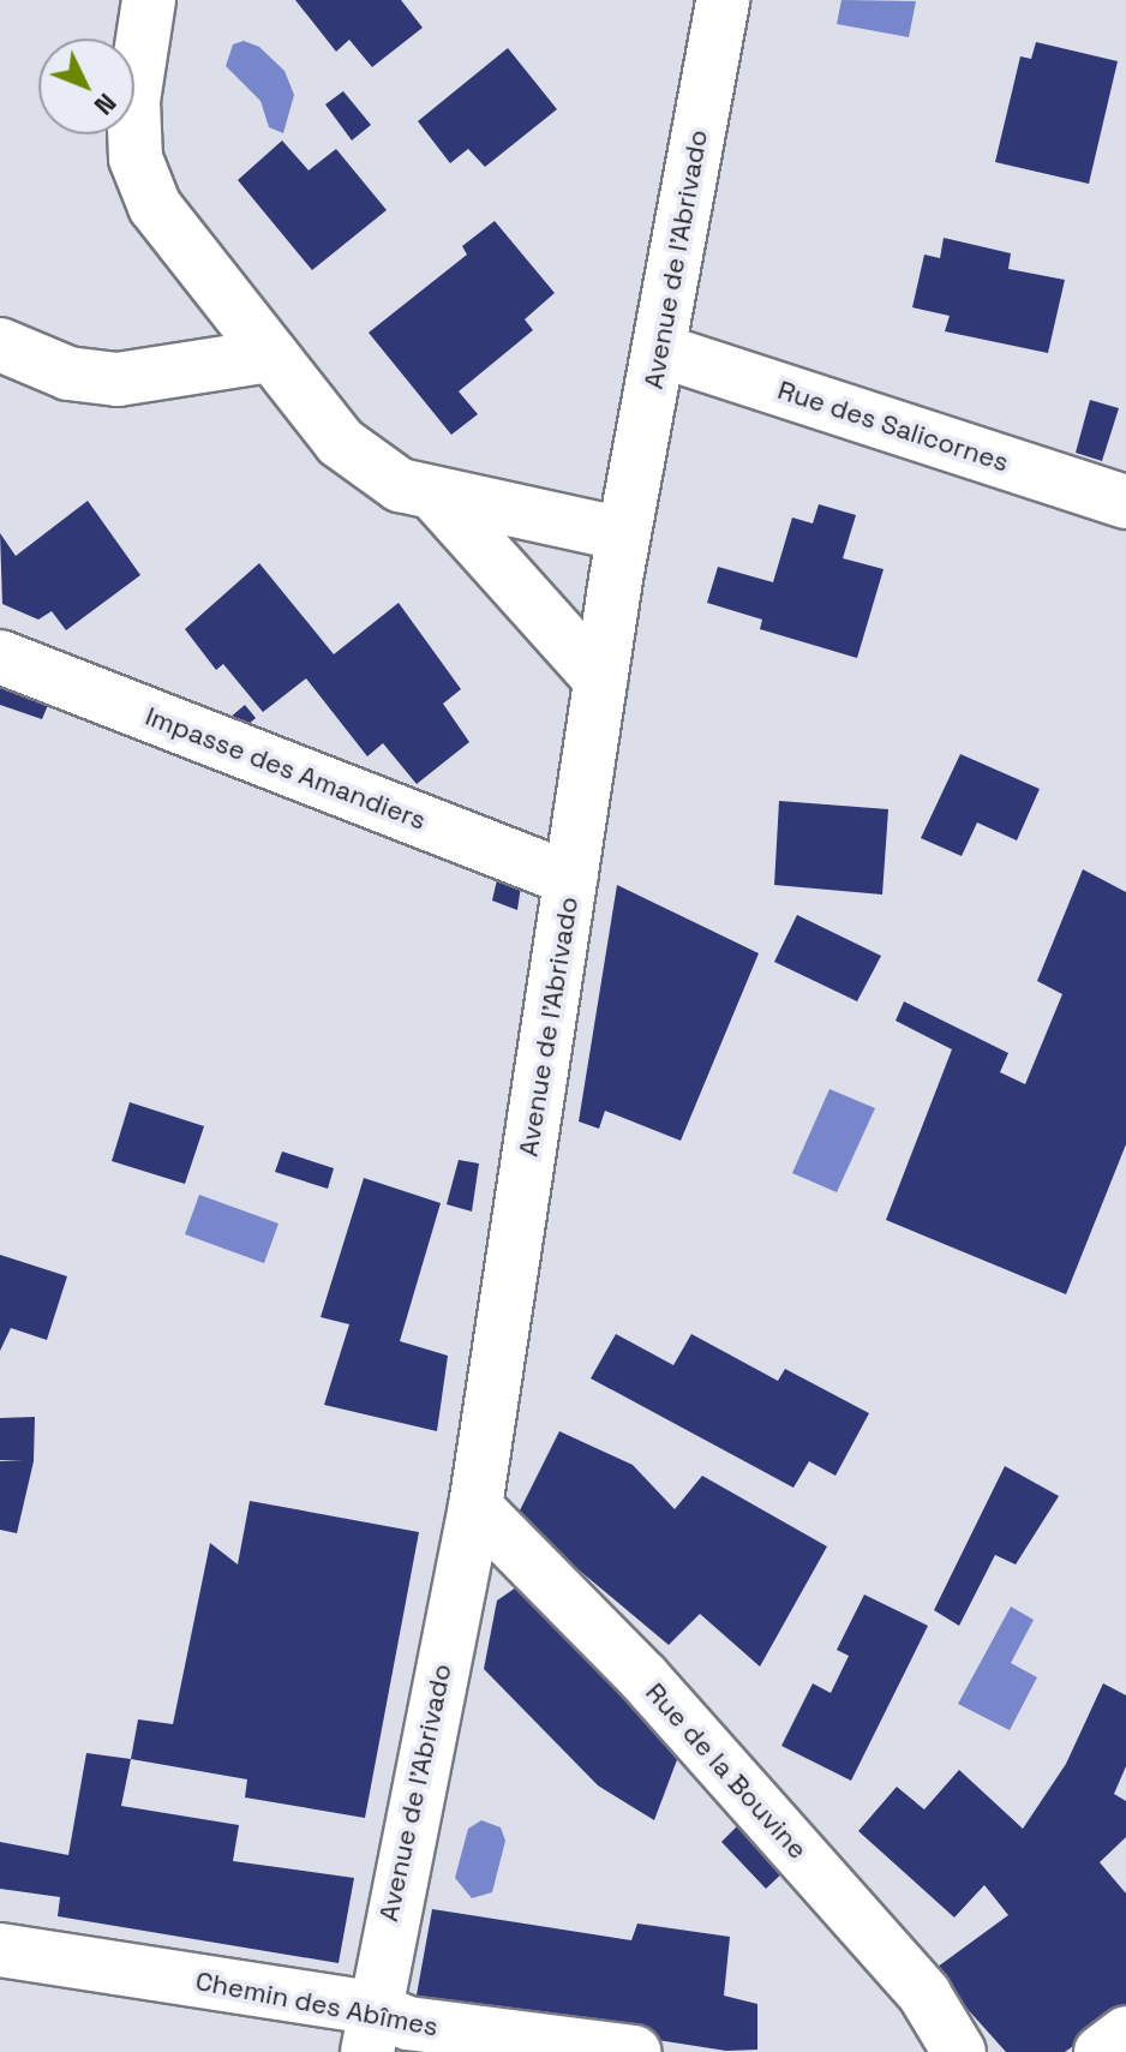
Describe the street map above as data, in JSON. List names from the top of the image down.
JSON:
{
  "streets": {
    "street": [
      "Avenue de l'Abrivado",
      "Rue des Salicornes",
      "Impasse des Amandiers",
      "Rue de la Bouvine",
      "Chemin des Abîmes"
    ]
  },
  "crossings": [
    ["Avenue de l'Abrivado", "Rue des Salicornes"],
    ["Avenue de l'Abrivado", "Impasse des Amandiers"],
    ["Avenue de l'Abrivado", "Rue de la Bouvine"],
    ["Avenue de l'Abrivado", "Chemin des Abîmes"]
  ],
  "north": "bottom right"
}
